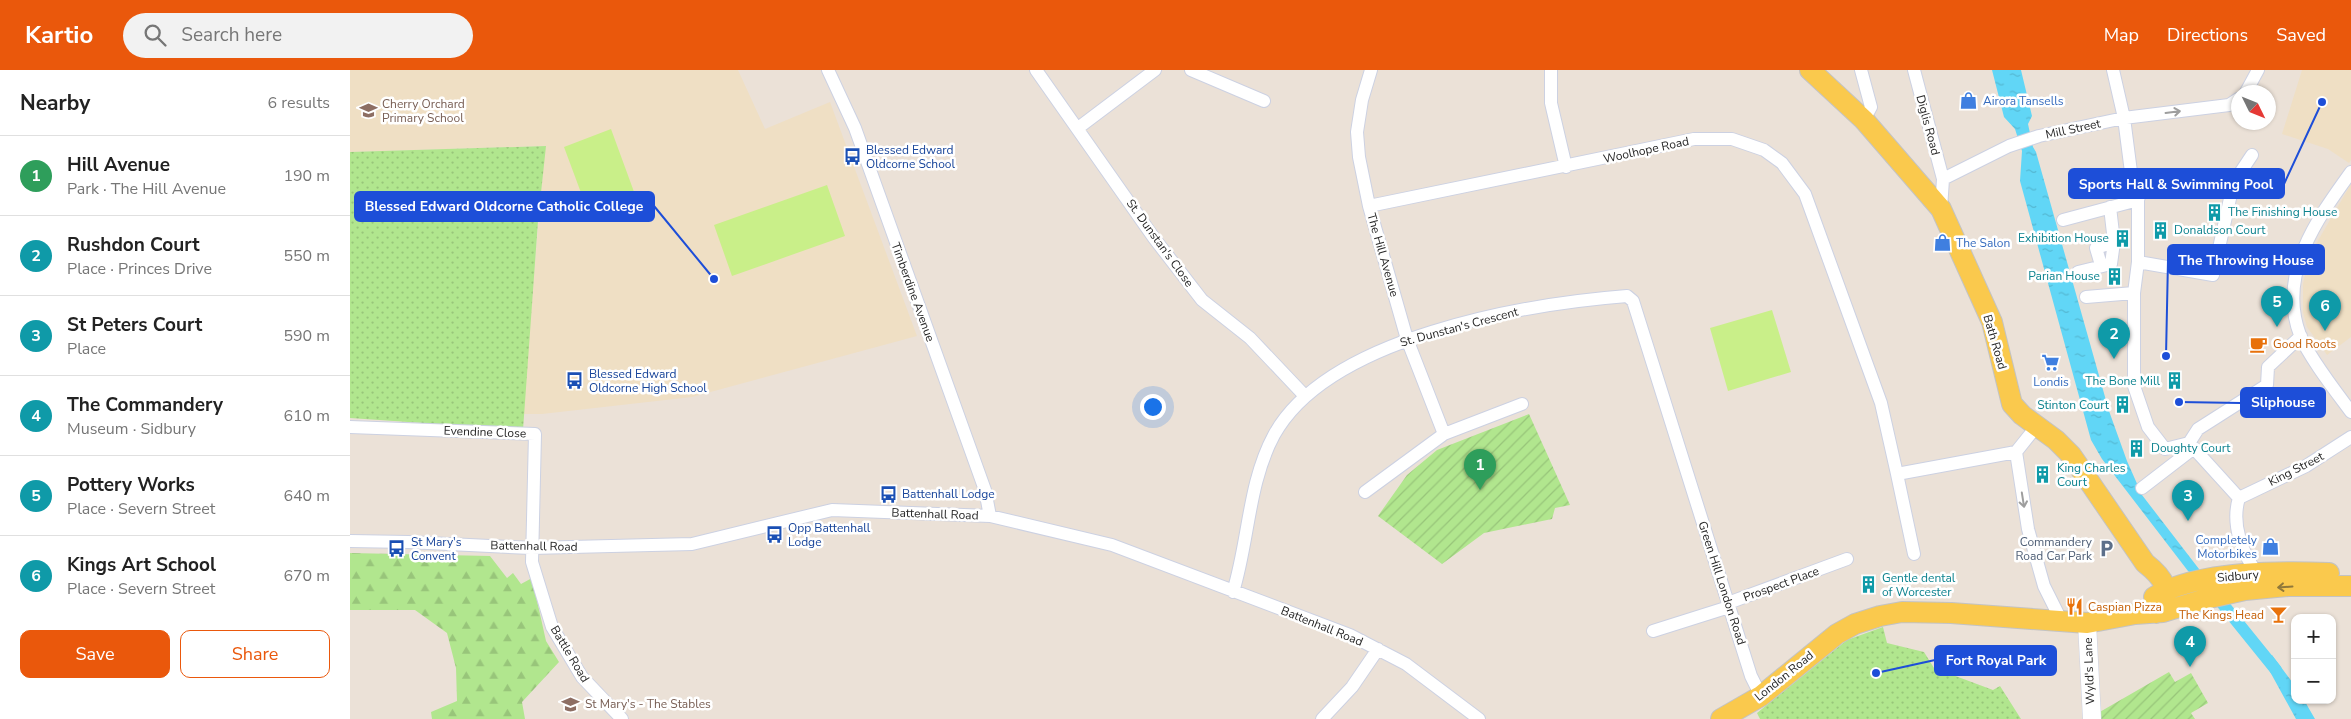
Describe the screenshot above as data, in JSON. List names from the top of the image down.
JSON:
{
  "streets": {
    "main road": ["Bath Road", "Sidbury", "London Road"],
    "street": [
      "Diglis Road",
      "Mill Street",
      "Woolhope Road",
      "St. Dunstan's Close",
      "The Hill Avenue",
      "Timberdine Avenue",
      "St. Dunstan's Crescent",
      "Evendine Close",
      "King Street",
      "Battenhall Road",
      "Green Hill London Road",
      "Prospect Place",
      "Battle Road",
      "Wyld's Lane"
    ]
  },
  "crossings": [
    ["Diglis Road", "Mill Street"],
    ["Woolhope Road", "The Hill Avenue"],
    ["St. Dunstan's Close", "St. Dunstan's Crescent"],
    ["The Hill Avenue", "St. Dunstan's Crescent"],
    ["Timberdine Avenue", "Battenhall Road"],
    ["St. Dunstan's Crescent", "Battenhall Road"],
    ["St. Dunstan's Crescent", "Green Hill London Road"],
    ["Bath Road", "Sidbury"],
    ["Evendine Close", "Battenhall Road"],
    ["Evendine Close", "Battle Road"],
    ["Battenhall Road", "Battle Road"],
    ["Green Hill London Road", "Prospect Place"],
    ["Green Hill London Road", "London Road"]
  ],
  "places": {
    "shop": ["Airora Tansells", "The Salon", "Completely Motorbikes"],
    "other": [
      "Sports Hall & Swimming Pool",
      "Blessed Edward Oldcorne Catholic College",
      "The Throwing House",
      "Sliphouse",
      "Fort Royal Park"
    ],
    "school or university": ["Cherry Orchard Primary School", "St Mary's - The Stables"],
    "bus stop": [
      "Blessed Edward Oldcorne School",
      "Blessed Edward Oldcorne High School",
      "Battenhall Lodge",
      "Opp Battenhall Lodge",
      "St Mary's Convent"
    ],
    "building": [
      "The Finishing House",
      "Donaldson Court",
      "Exhibition House",
      "Parian House",
      "The Bone Mill",
      "Stinton Court",
      "Doughty Court",
      "King Charles Court",
      "Gentle dental of Worcester"
    ],
    "cafe": ["Good Roots"],
    "supermarket": ["Londis"],
    "parking": ["Commandery Road Car Park"],
    "restaurant": ["Caspian Pizza"],
    "bar": ["The Kings Head"]
  },
  "north": "bottom right",
  "page": {
    "header": "Kartio",
    "search": "Search here",
    "nav": ["Map", "Directions", "Saved"],
    "heading": ["Nearby", "6 results"],
    "list": [
      {
        "mark": "1",
        "name": "Hill Avenue",
        "note": "Park · The Hill Avenue",
        "value": "190 m"
      },
      {
        "mark": "2",
        "name": "Rushdon Court",
        "note": "Place · Princes Drive",
        "value": "550 m"
      },
      {
        "mark": "3",
        "name": "St Peters Court",
        "note": "Place",
        "value": "590 m"
      },
      {
        "mark": "4",
        "name": "The Commandery",
        "note": "Museum · Sidbury",
        "value": "610 m"
      },
      {
        "mark": "5",
        "name": "Pottery Works",
        "note": "Place · Severn Street",
        "value": "640 m"
      },
      {
        "mark": "6",
        "name": "Kings Art School",
        "note": "Place · Severn Street",
        "value": "670 m"
      }
    ],
    "pins": [
      "5",
      "6",
      "2",
      "1",
      "3",
      "4"
    ],
    "map_buttons": ["+", "−"],
    "buttons": ["Save", "Share"]
  }
}
